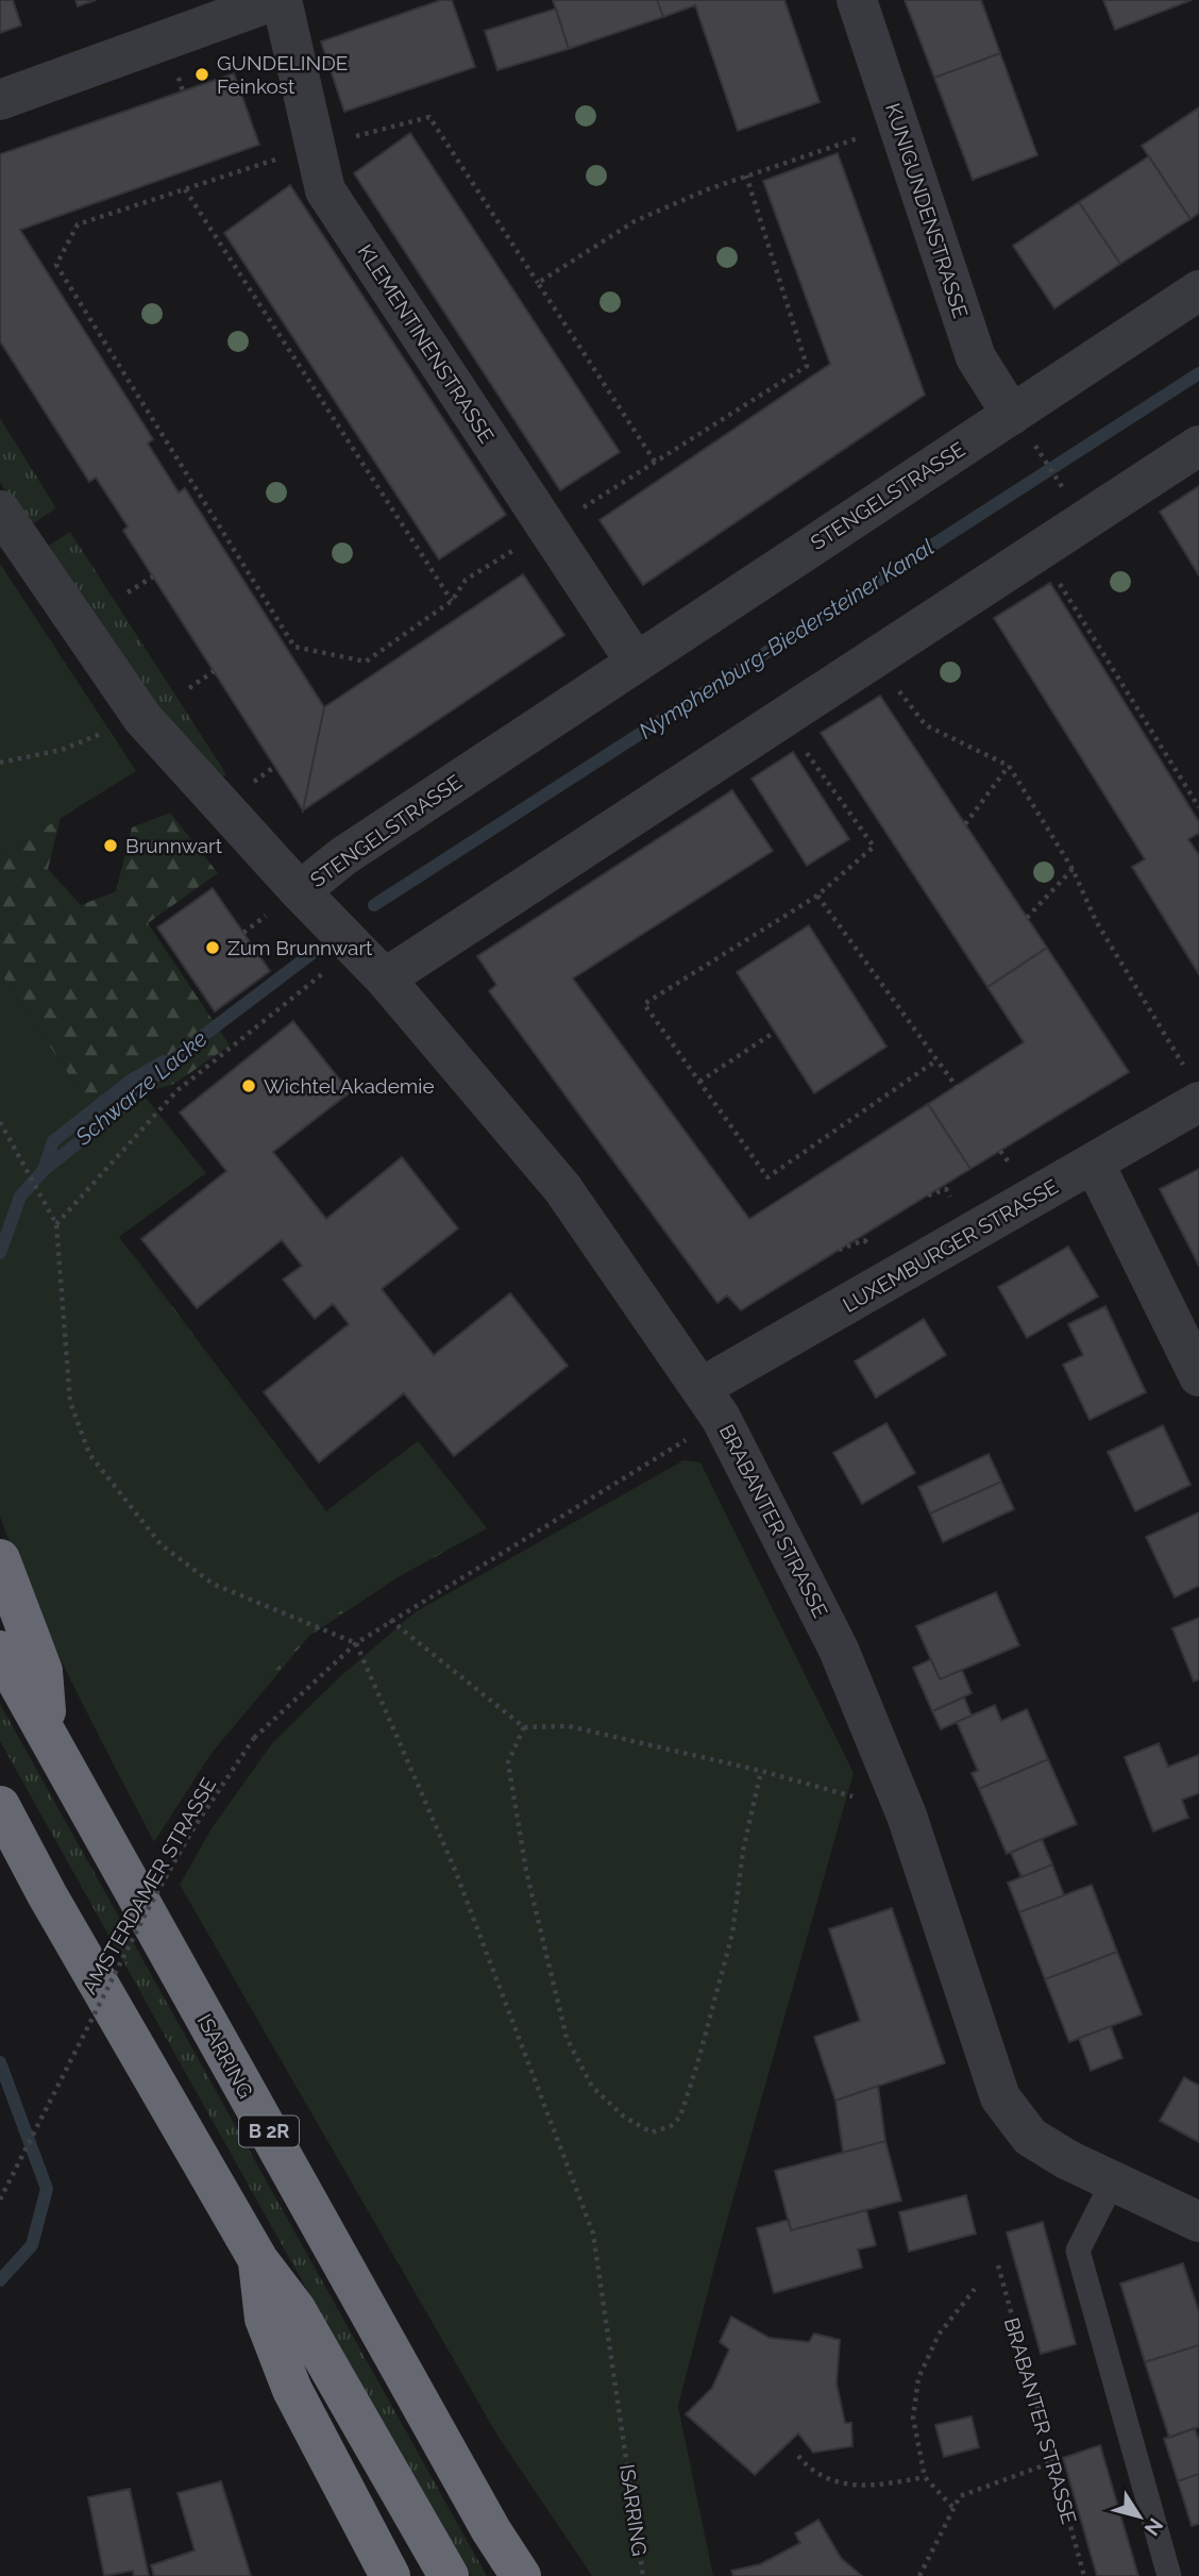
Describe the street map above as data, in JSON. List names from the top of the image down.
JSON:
{
  "streets": {
    "highway": ["ISARRING", "B 2R"],
    "street": [
      "KUNIGUNDENSTRASSE",
      "KLEMENTINENSTRASSE",
      "STENGELSTRASSE",
      "LUXEMBURGER STRASSE",
      "BRABANTER STRASSE"
    ],
    "path": ["AMSTERDAMER STRASSE"]
  },
  "crossings": [
    ["KUNIGUNDENSTRASSE", "STENGELSTRASSE"],
    ["KLEMENTINENSTRASSE", "STENGELSTRASSE"],
    ["STENGELSTRASSE", "BRABANTER STRASSE"],
    ["LUXEMBURGER STRASSE", "BRABANTER STRASSE"],
    ["LUXEMBURGER STRASSE", "AMSTERDAMER STRASSE"],
    ["BRABANTER STRASSE", "AMSTERDAMER STRASSE"],
    ["AMSTERDAMER STRASSE", "ISARRING"]
  ],
  "water": ["Nymphenburg-Biedersteiner Kanal", "Schwarze Lacke"],
  "places": [
    "GUNDELINDE Feinkost",
    "Brunnwart",
    "Zum Brunnwart",
    "Wichtel Akademie"
  ],
  "north": "bottom right"
}
